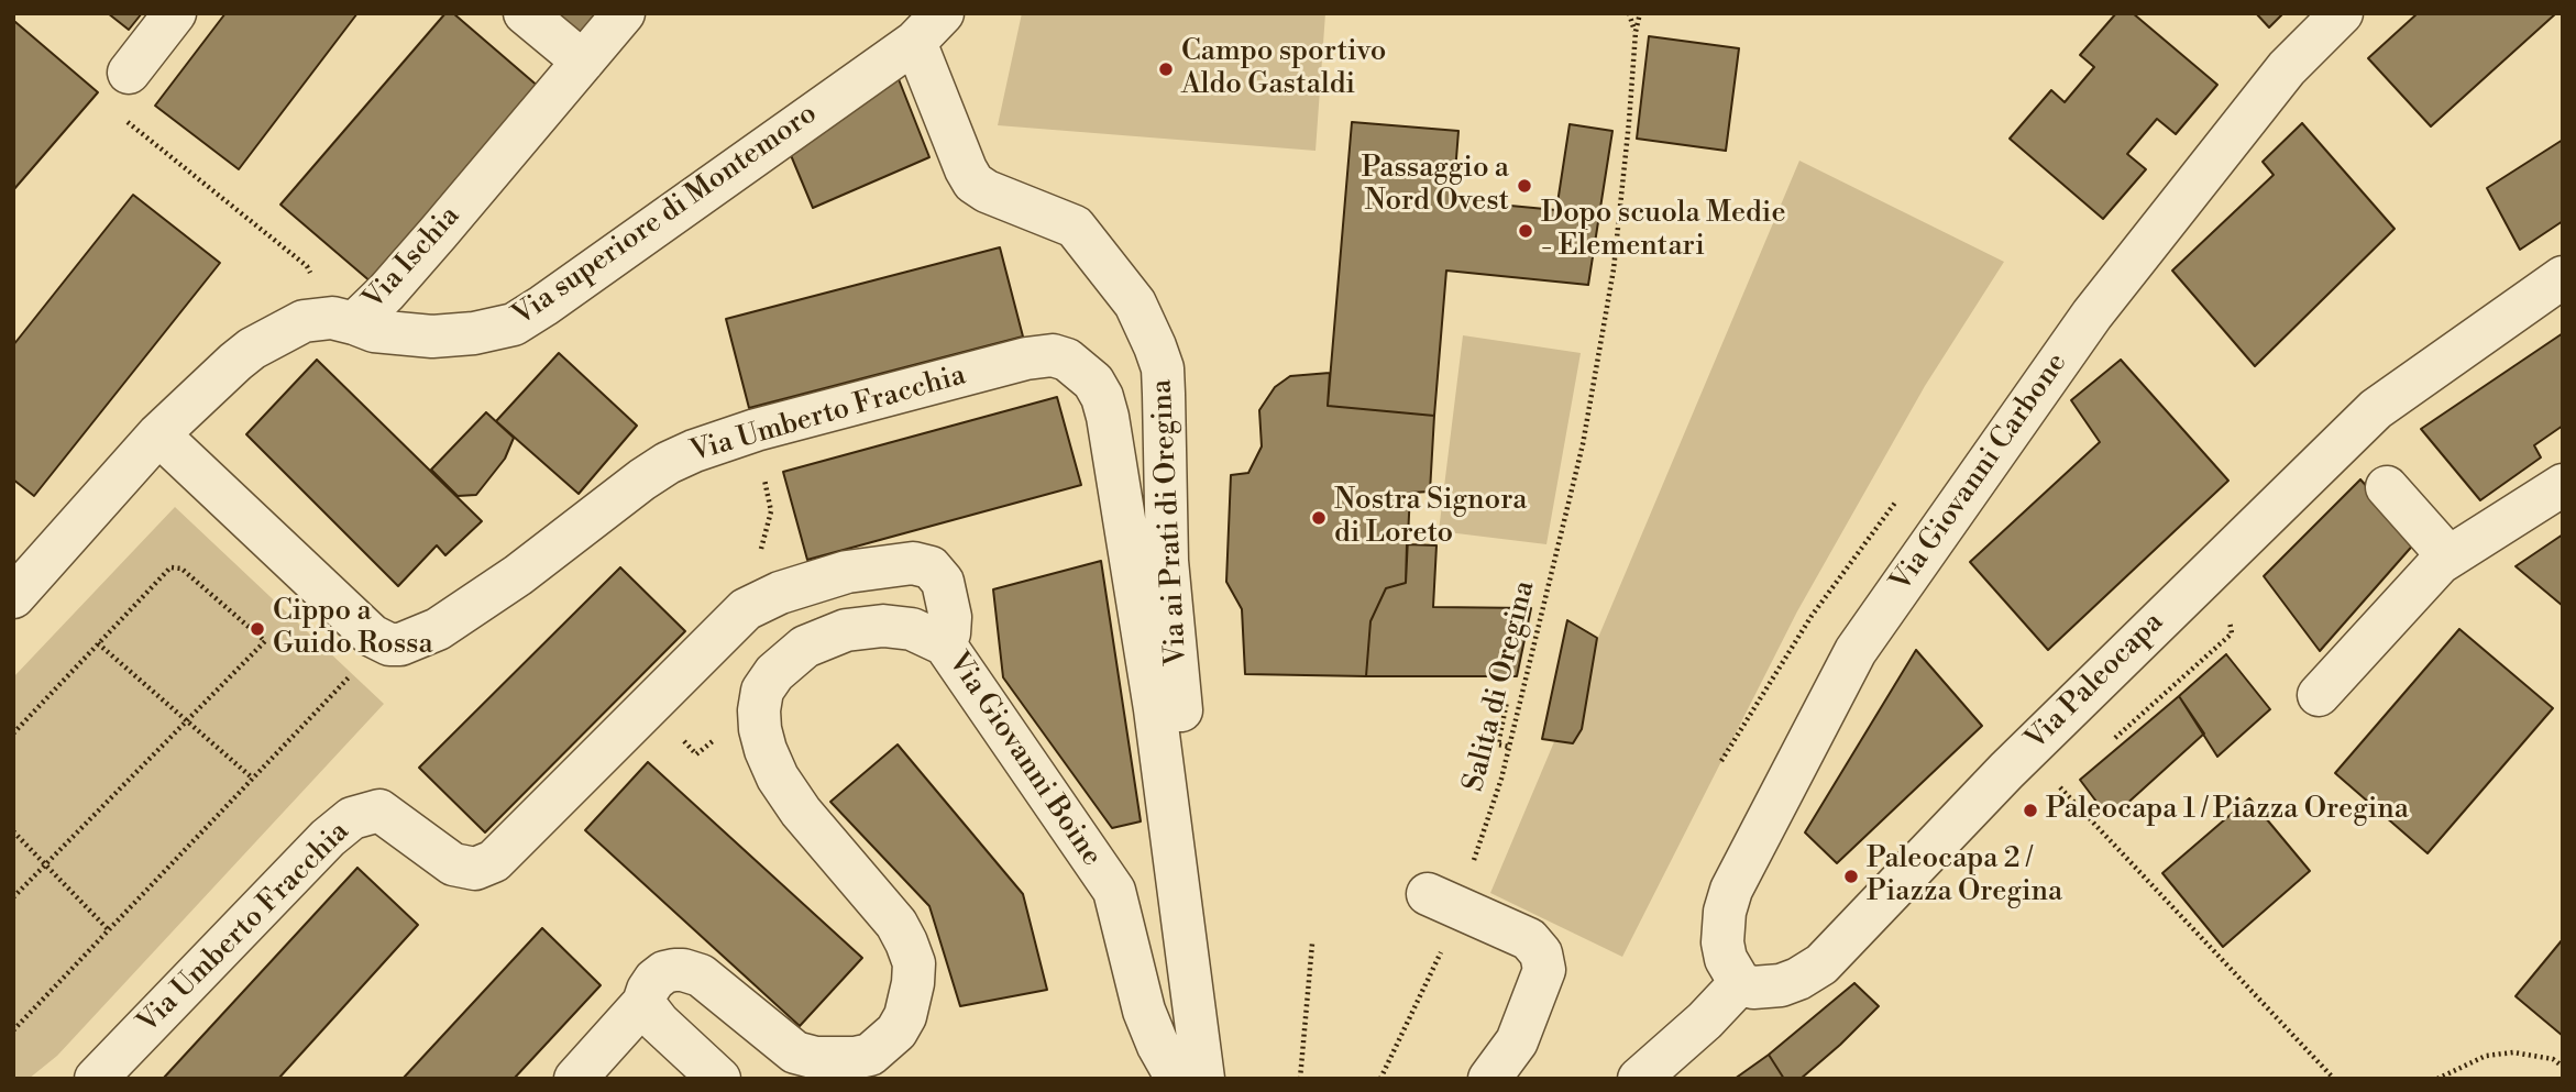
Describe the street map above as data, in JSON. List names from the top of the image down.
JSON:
{
  "streets": {
    "street": [
      "Via superiore di Montemoro",
      "Via Ischia",
      "Via Umberto Fracchia",
      "Via Giovanni Carbone",
      "Via ai Prati di Oregina",
      "Via Paleocapa",
      "Via Giovanni Boine"
    ],
    "path": ["Salita di Oregina"]
  },
  "crossings": [
    ["Via superiore di Montemoro", "Via Ischia"],
    ["Via superiore di Montemoro", "Via ai Prati di Oregina"],
    ["Via Umberto Fracchia", "Via ai Prati di Oregina"],
    ["Via Umberto Fracchia", "Via Giovanni Boine"],
    ["Via Giovanni Carbone", "Via Paleocapa"],
    ["Via ai Prati di Oregina", "Via Giovanni Boine"]
  ],
  "places": [
    "Campo sportivo Aldo Gastaldi",
    "Passaggio a Nord Ovest",
    "Dopo scuola Medie - Elementari",
    "Nostra Signora di Loreto",
    "Cippo a Guido Rossa",
    "Paleocapa 1 / Piazza Oregina",
    "Paleocapa 2 / Piazza Oregina"
  ]
}
